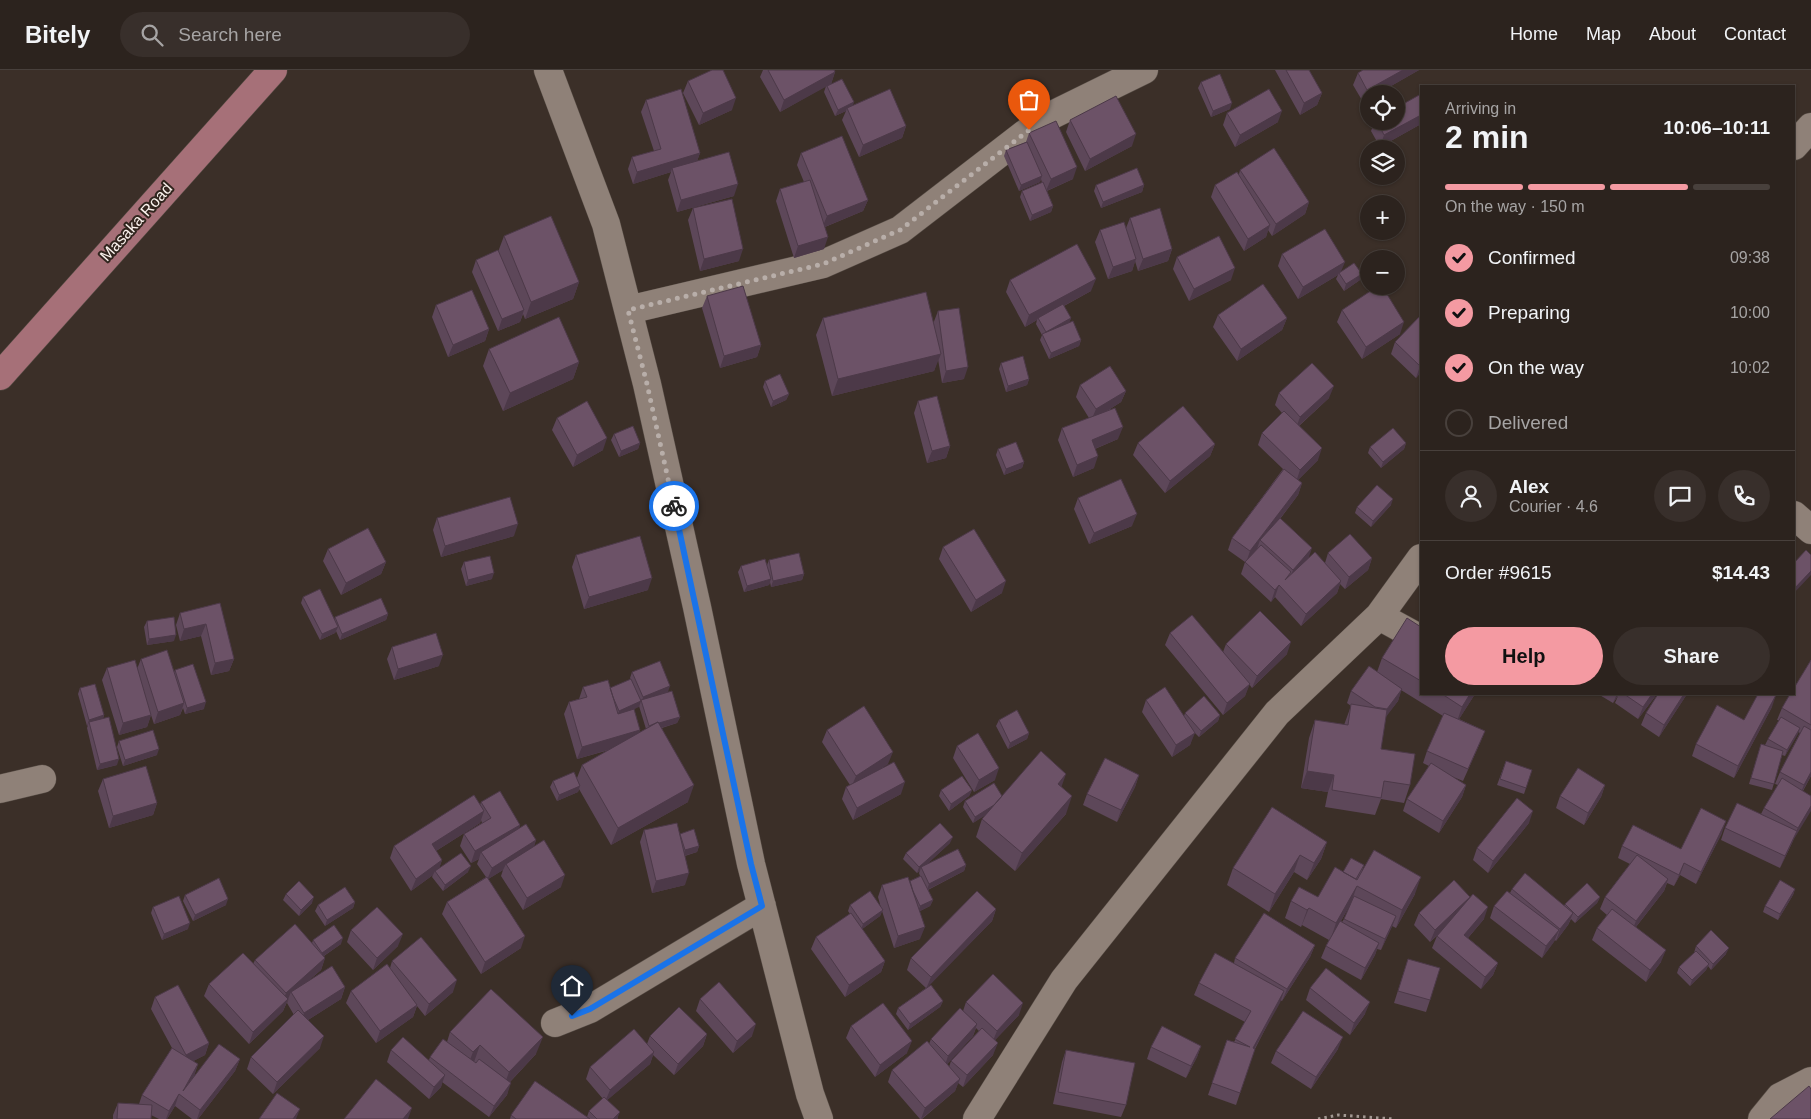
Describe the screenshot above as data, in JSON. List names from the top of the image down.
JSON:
{
  "streets": {
    "main road": ["Masaka Road"]
  },
  "page": {
    "header": "Bitely",
    "search": "Search here",
    "nav": [
      "Home",
      "Map",
      "About",
      "Contact"
    ],
    "map_buttons": ["+", "−"],
    "heading": ["2 min", "Arriving in", "10:06–10:11"],
    "panel": [
      "Alex",
      "Courier · 4.6",
      "Order #9615",
      "$14.43"
    ],
    "bar": "On the way · 150 m",
    "list": [
      ["Confirmed", "09:38"],
      ["Preparing", "10:00"],
      ["On the way", "10:02"],
      "Delivered"
    ],
    "buttons": ["Help", "Share"]
  }
}
